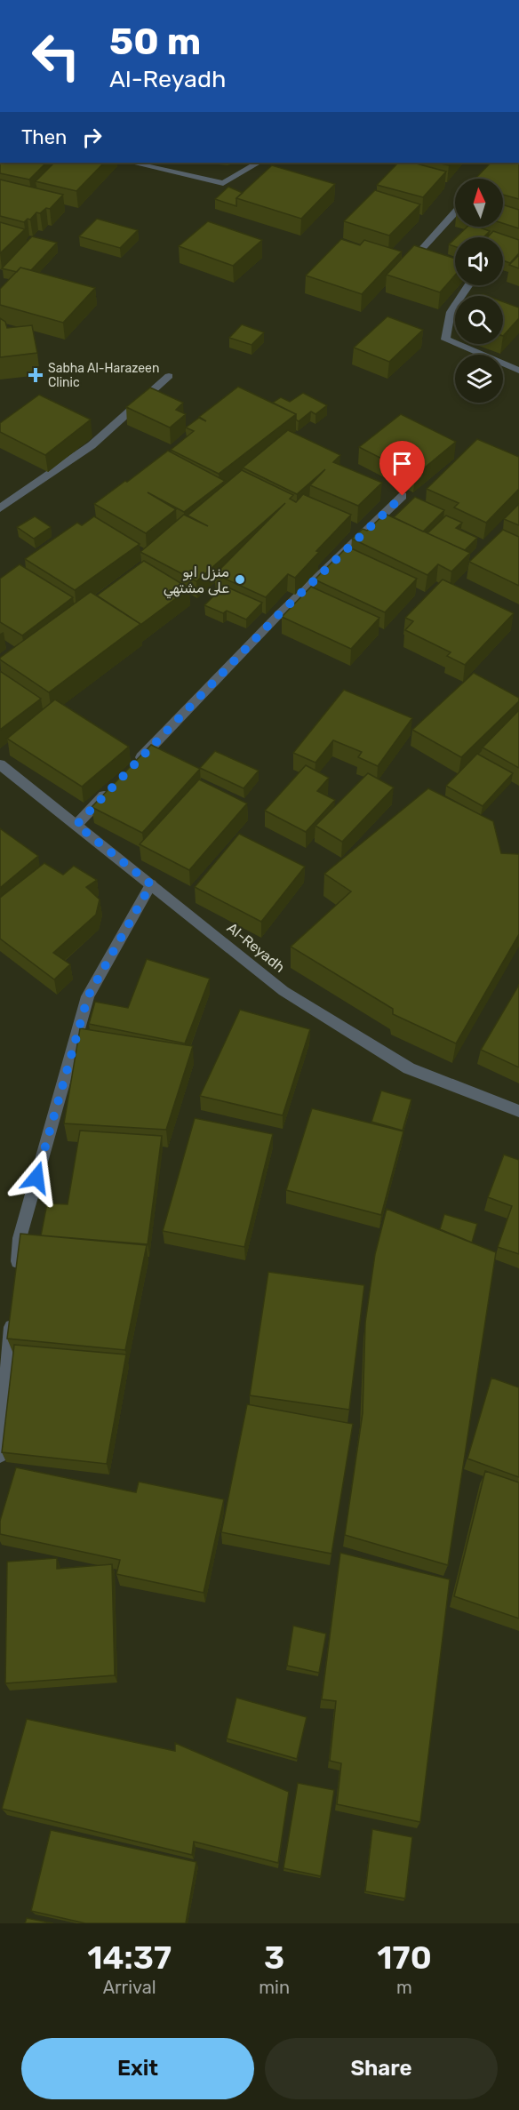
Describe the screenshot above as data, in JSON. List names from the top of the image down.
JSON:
{
  "streets": {
    "street": ["Al-Reyadh"]
  },
  "places": {
    "health": ["Sabha Al-Harazeen Clinic"],
    "other": ["منزل ابو على مشتهي"]
  },
  "north": "top",
  "page": {
    "turn": ["50 m", "Al-Reyadh"],
    "then": "Then",
    "eta": [
      "14:37",
      "Arrival",
      "3",
      "min",
      "170",
      "m"
    ],
    "buttons": ["Exit", "Share"]
  }
}
